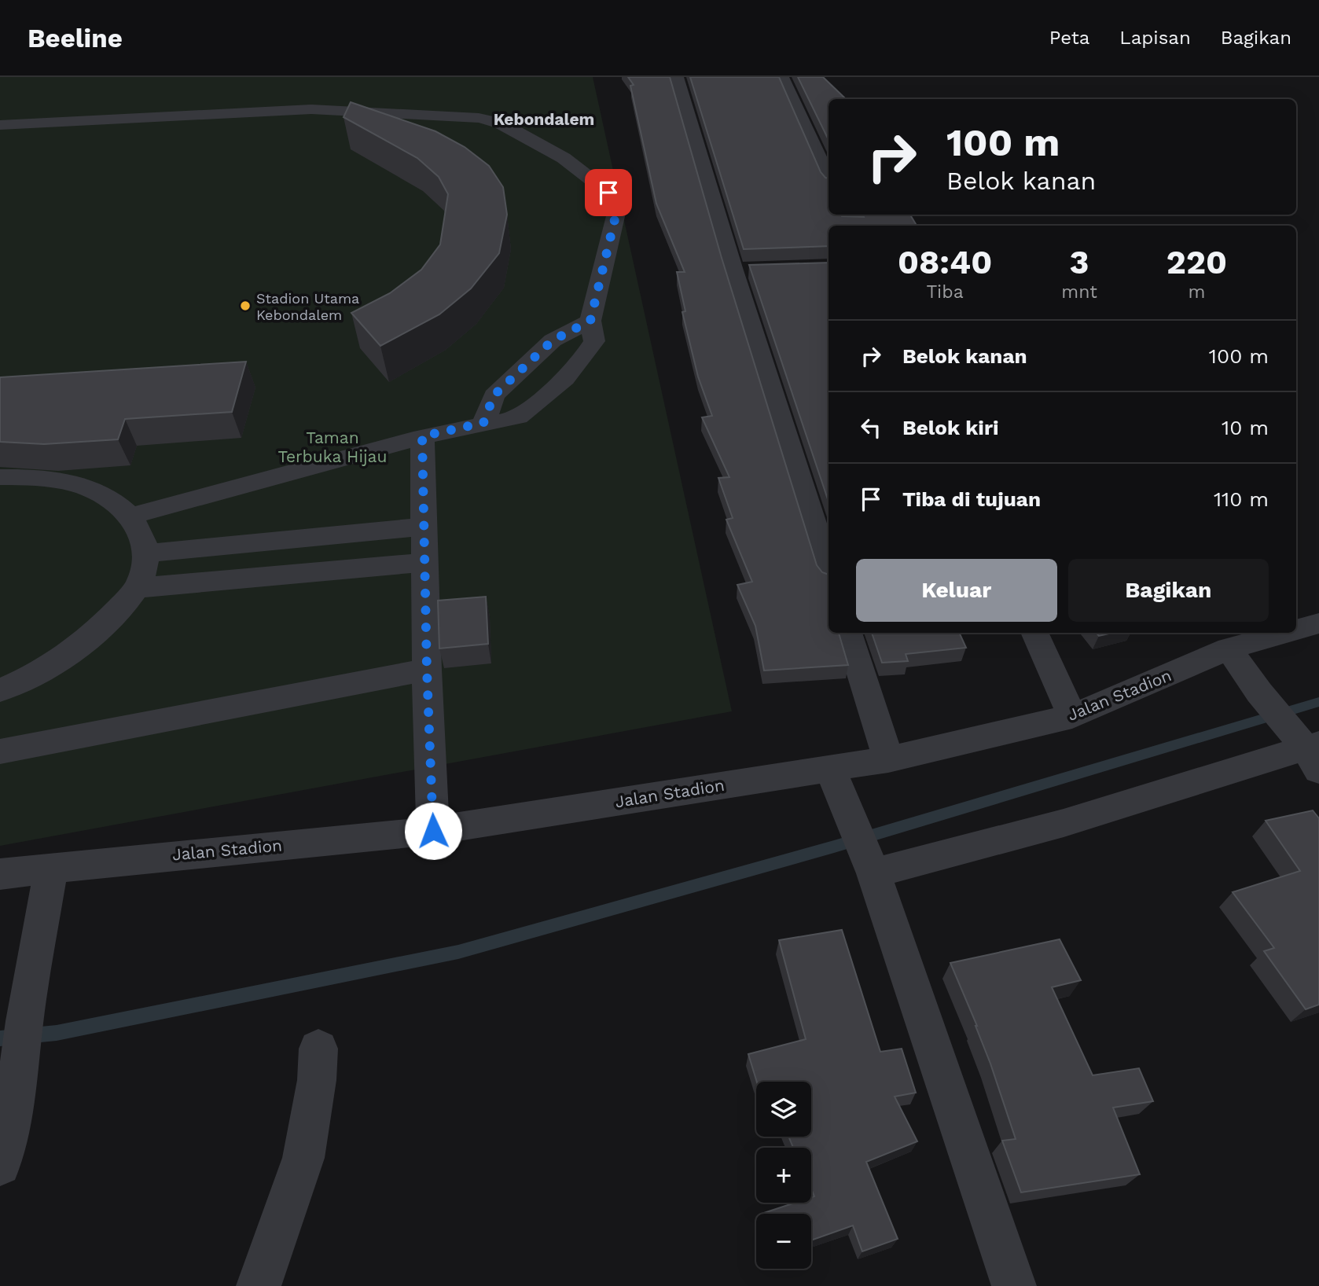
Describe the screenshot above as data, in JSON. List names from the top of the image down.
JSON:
{
  "streets": {
    "street": ["Jalan Stadion"]
  },
  "districts": ["Kebondalem"],
  "parks": ["Taman Terbuka Hijau"],
  "places": ["Stadion Utama Kebondalem"],
  "page": {
    "header": "Beeline",
    "nav": ["Peta", "Lapisan", "Bagikan"],
    "turn": ["100 m", "Belok kanan"],
    "eta": [
      "08:40",
      "Tiba",
      "3",
      "mnt",
      "220",
      "m"
    ],
    "list": [
      {
        "name": "Belok kanan",
        "value": "100 m"
      },
      {
        "name": "Belok kiri",
        "value": "10 m"
      },
      {
        "name": "Tiba di tujuan",
        "value": "110 m"
      }
    ],
    "buttons": ["Keluar", "Bagikan"],
    "map_buttons": ["+", "−"]
  }
}
